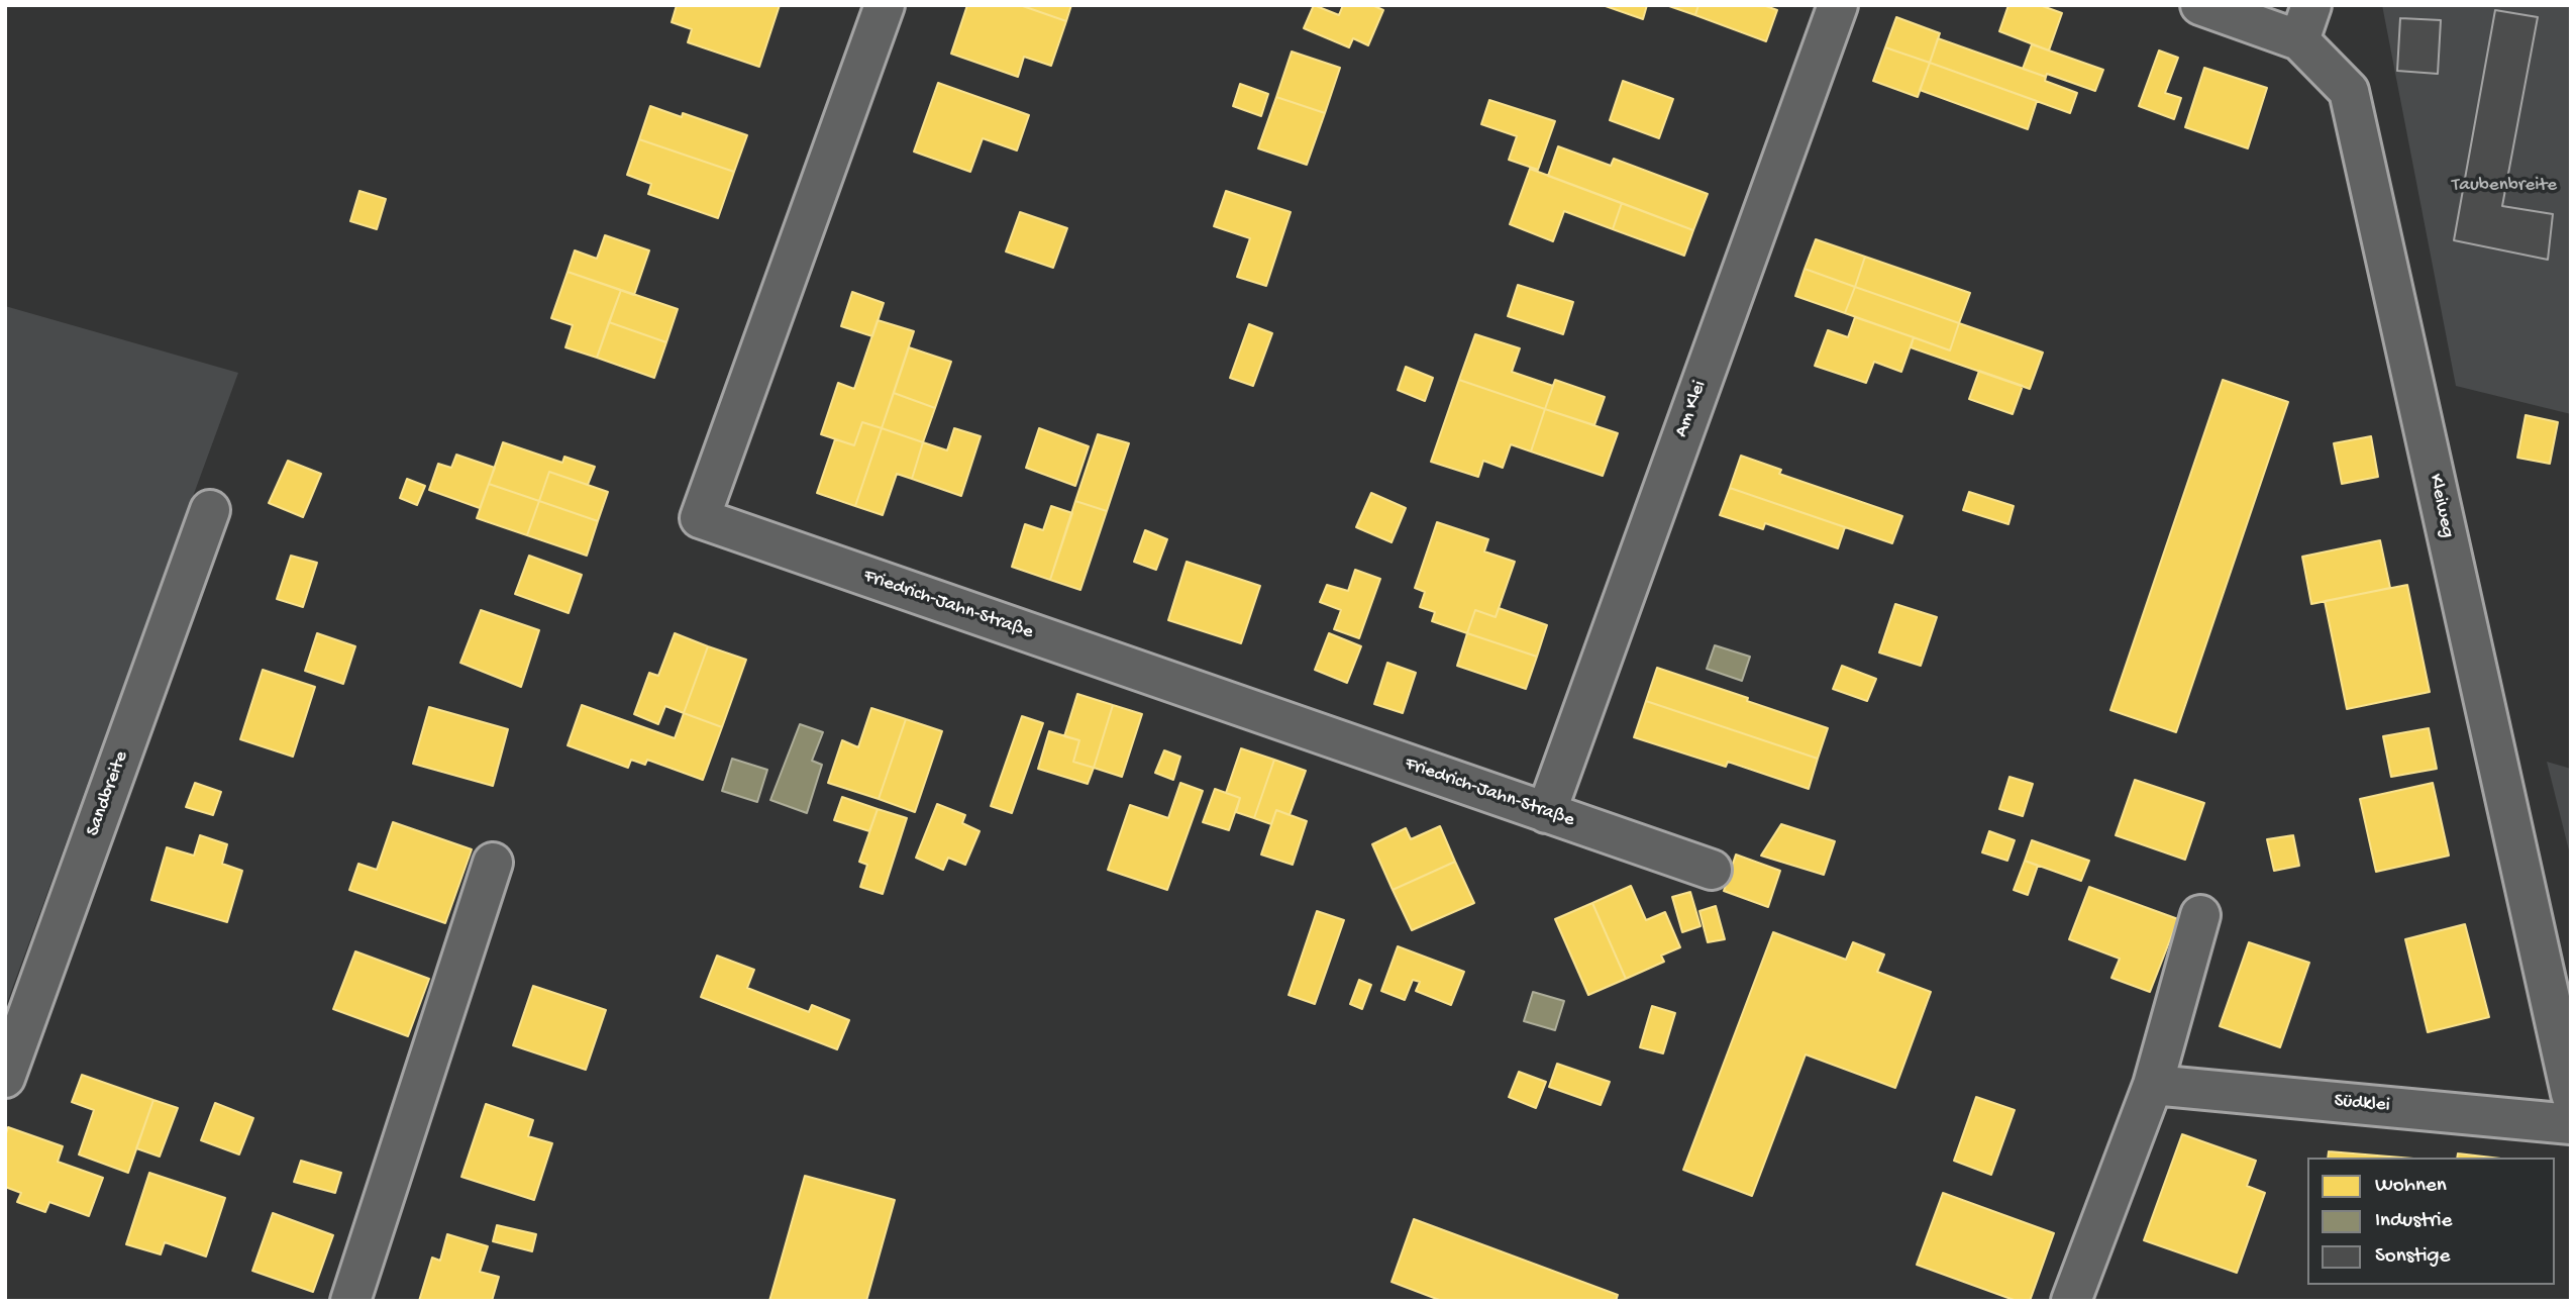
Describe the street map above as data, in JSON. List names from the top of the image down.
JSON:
{
  "streets": {
    "street": [
      "Am Klei",
      "Kleiweg",
      "Friedrich-Jahn-Straße",
      "Sandbreite",
      "Südklei"
    ]
  },
  "crossings": [
    ["Am Klei", "Friedrich-Jahn-Straße"]
  ],
  "parks": ["Taubenbreite"],
  "legend": ["Wohnen", "Industrie", "Sonstige"]
}
